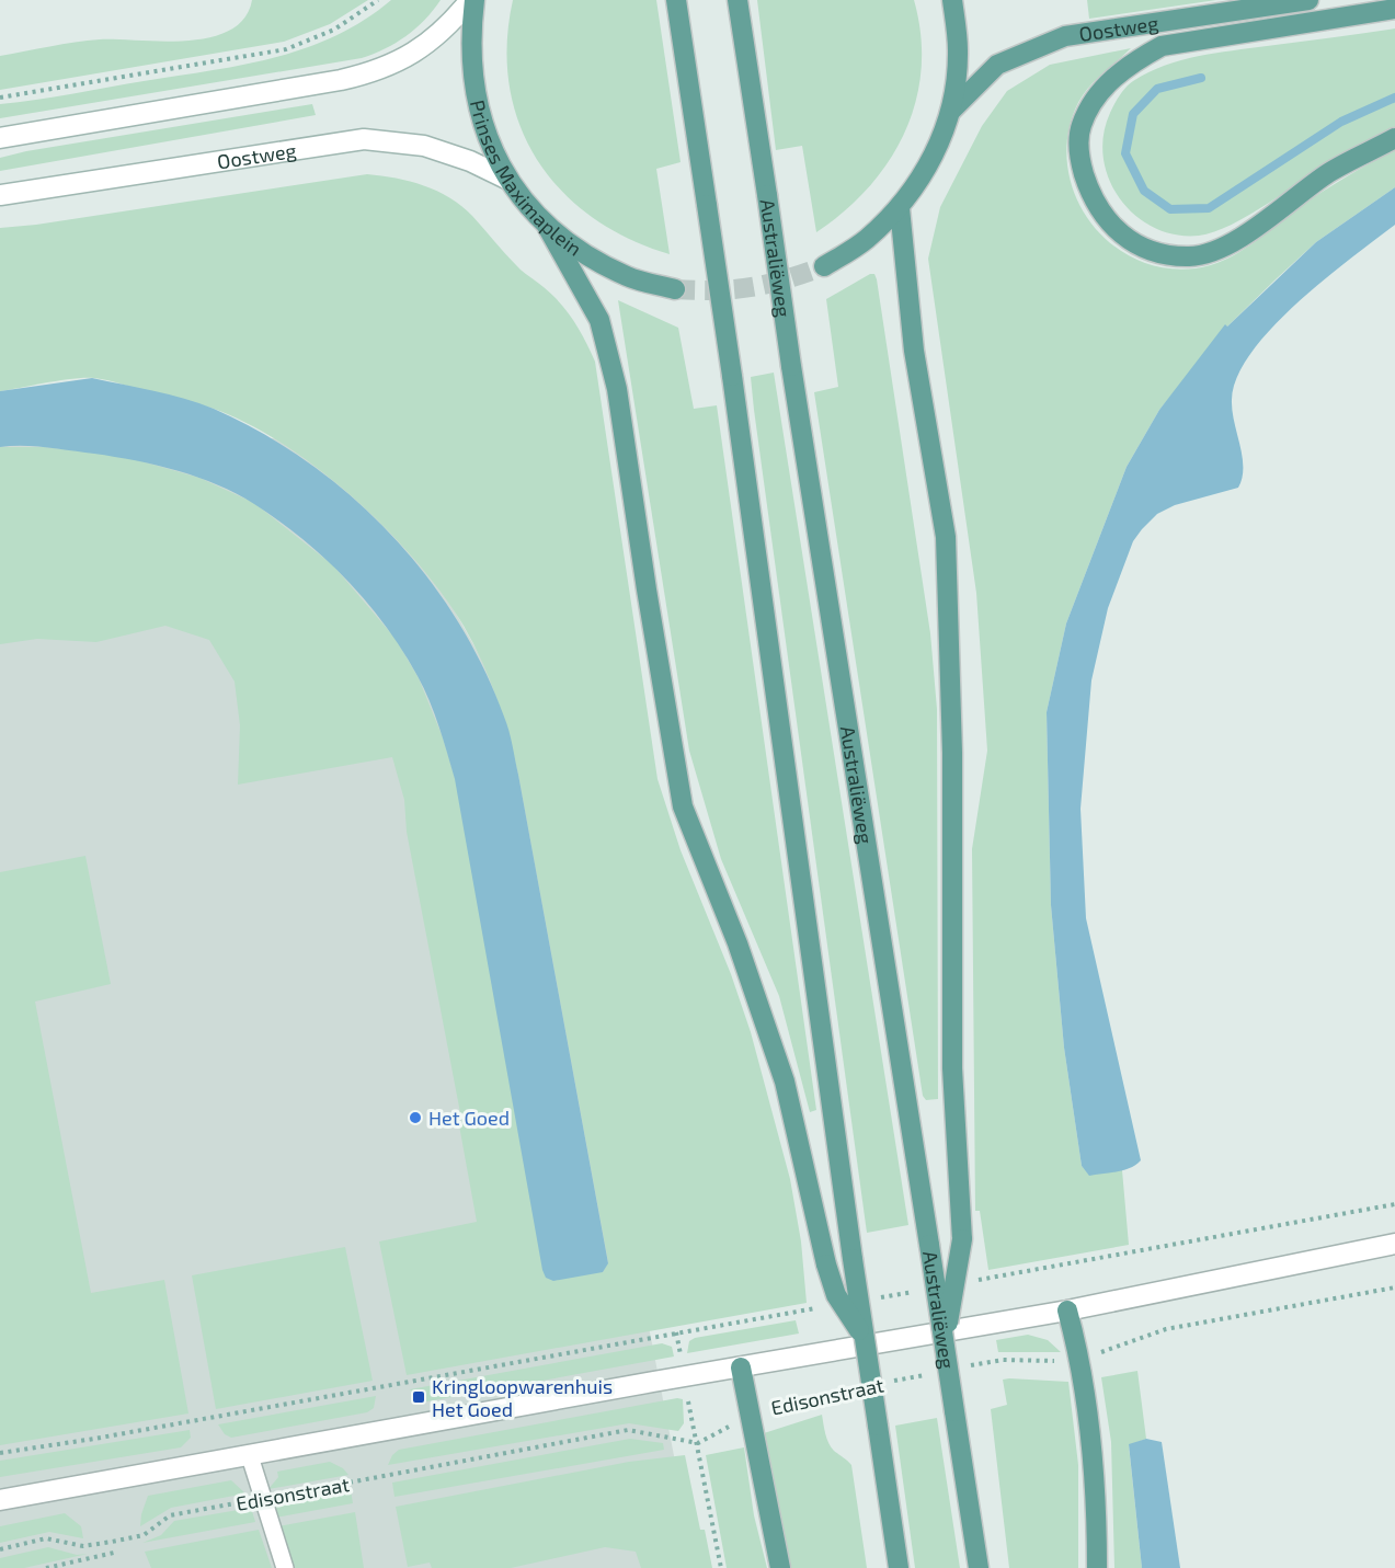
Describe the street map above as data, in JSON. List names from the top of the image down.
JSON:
{
  "streets": {
    "main road": ["Oostweg", "Prinses Maximaplein", "Australiëweg"],
    "street": ["Edisonstraat"]
  },
  "crossings": [
    ["Oostweg", "Prinses Maximaplein"]
  ],
  "places": {
    "other": ["Het Goed"],
    "transit": ["Kringloopwarenhuis Het Goed"]
  }
}
